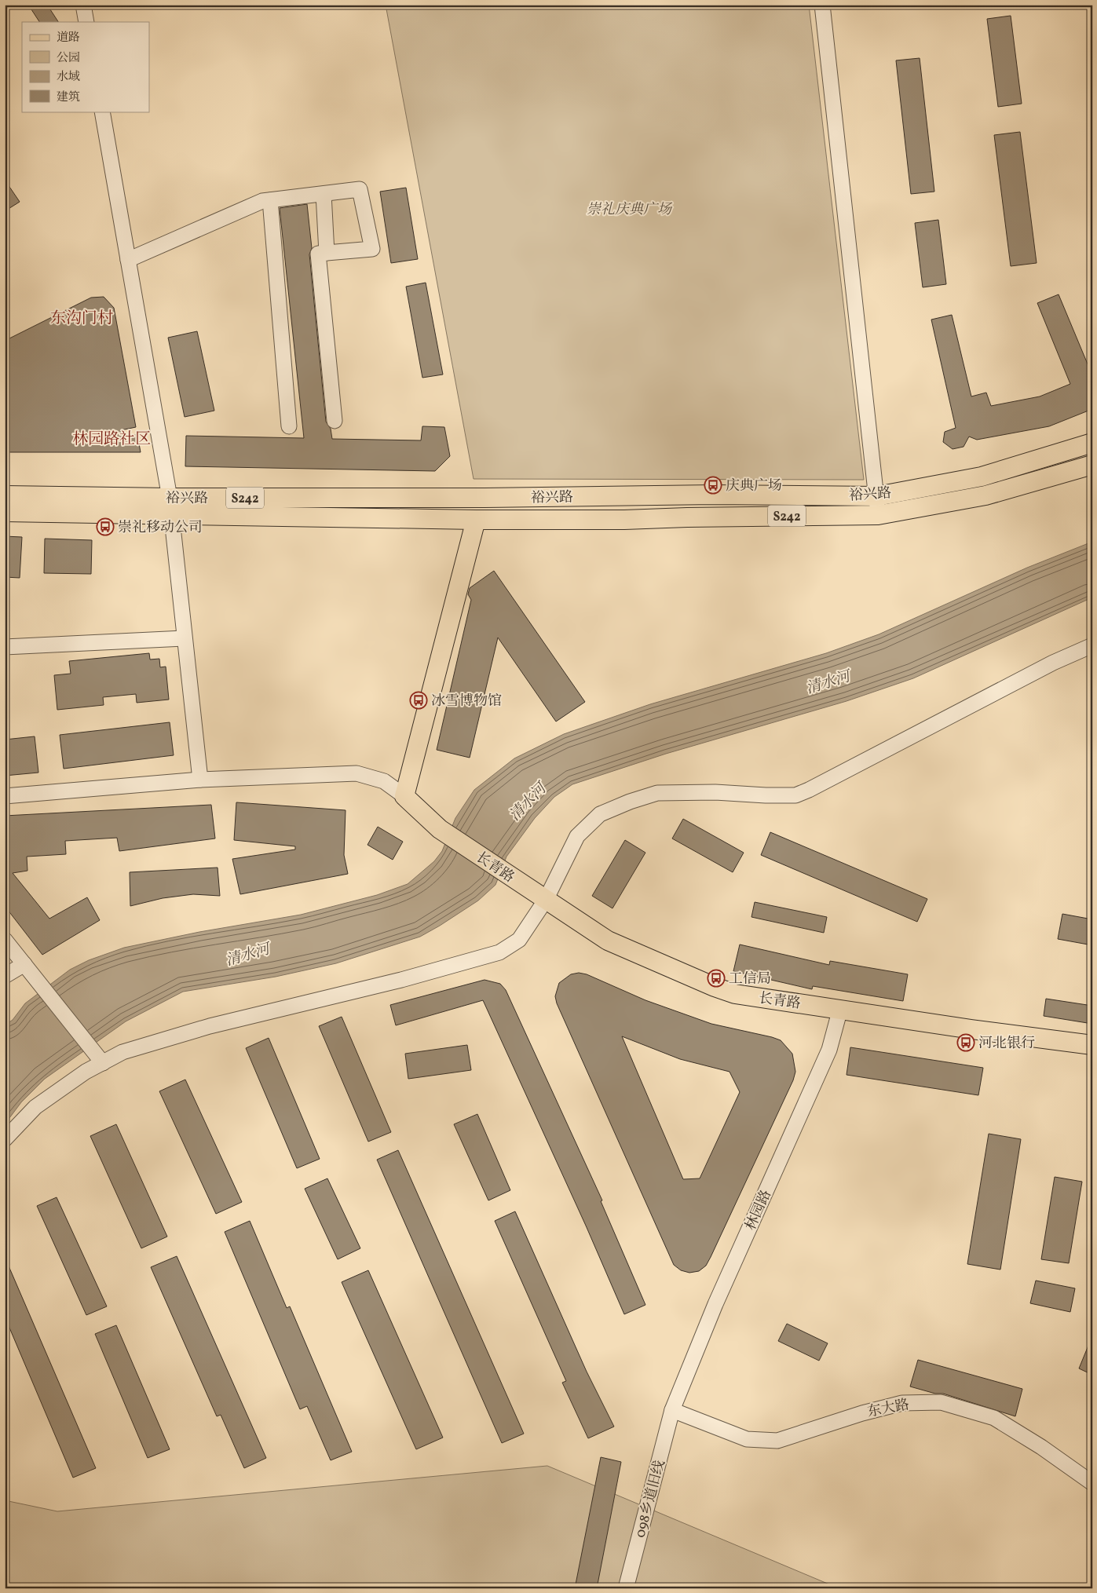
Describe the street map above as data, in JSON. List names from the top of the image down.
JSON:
{
  "streets": {
    "main road": ["裕兴路", "S242", "长青路"],
    "street": ["林园路", "东大路", "098乡道旧线"]
  },
  "crossings": [
    ["长青路", "林园路"],
    ["林园路", "东大路"],
    ["林园路", "098乡道旧线"],
    ["东大路", "098乡道旧线"]
  ],
  "districts": ["东沟门村", "林园路社区"],
  "water": ["清水河"],
  "parks": ["崇礼庆典广场"],
  "places": {
    "bus stop": [
      "庆典广场",
      "崇礼移动公司",
      "冰雪博物馆",
      "工信局",
      "河北银行"
    ]
  },
  "legend": [
    "道路",
    "公园",
    "水域",
    "建筑"
  ]
}
